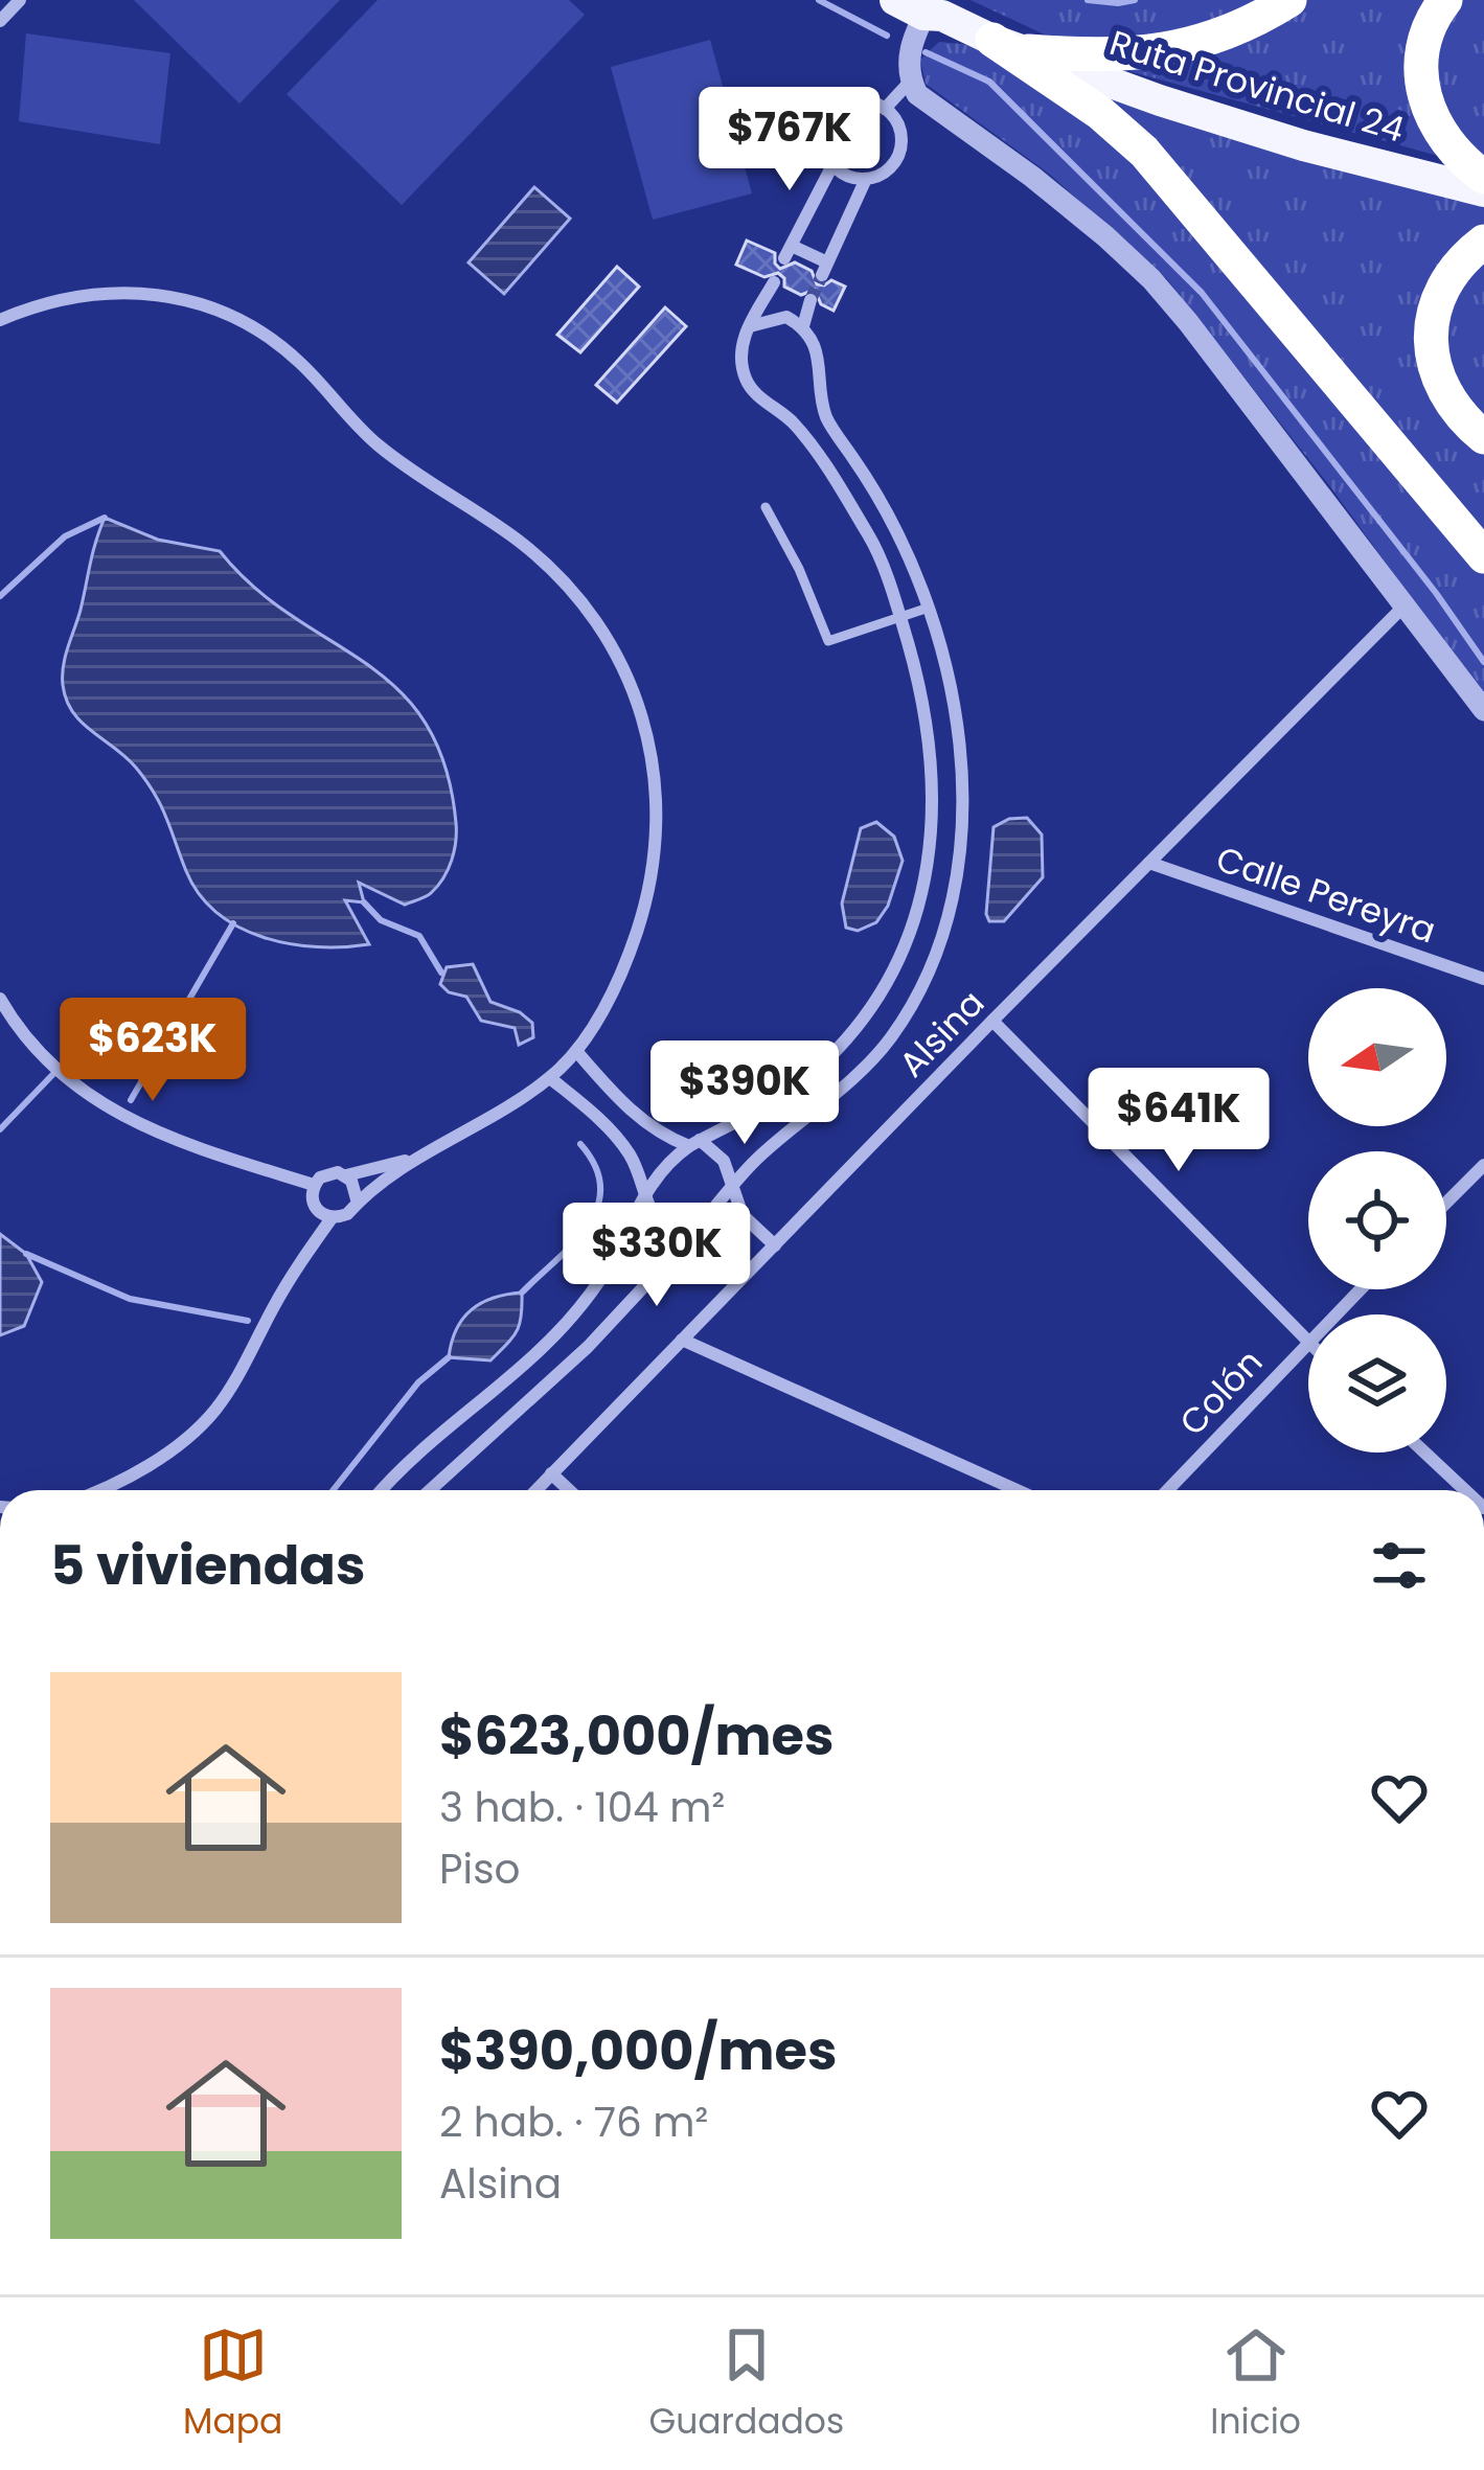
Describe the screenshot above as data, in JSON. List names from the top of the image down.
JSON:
{
  "streets": {
    "main road": ["Ruta Provincial 24"],
    "street": ["Calle Pereyra", "Alsina", "Colón"]
  },
  "crossings": [
    ["Calle Pereyra", "Alsina"]
  ],
  "north": "left",
  "page": {
    "price": [
      "$767K",
      "$623K",
      "$390K",
      "$641K",
      "$330K"
    ],
    "heading": "5 viviendas",
    "list": [
      {
        "name": "$623,000/mes",
        "note": "3 hab. · 104 m² · Piso"
      },
      {
        "name": "$390,000/mes",
        "note": "2 hab. · 76 m² · Alsina"
      }
    ],
    "tabs": ["Mapa", "Guardados", "Inicio"]
  }
}
